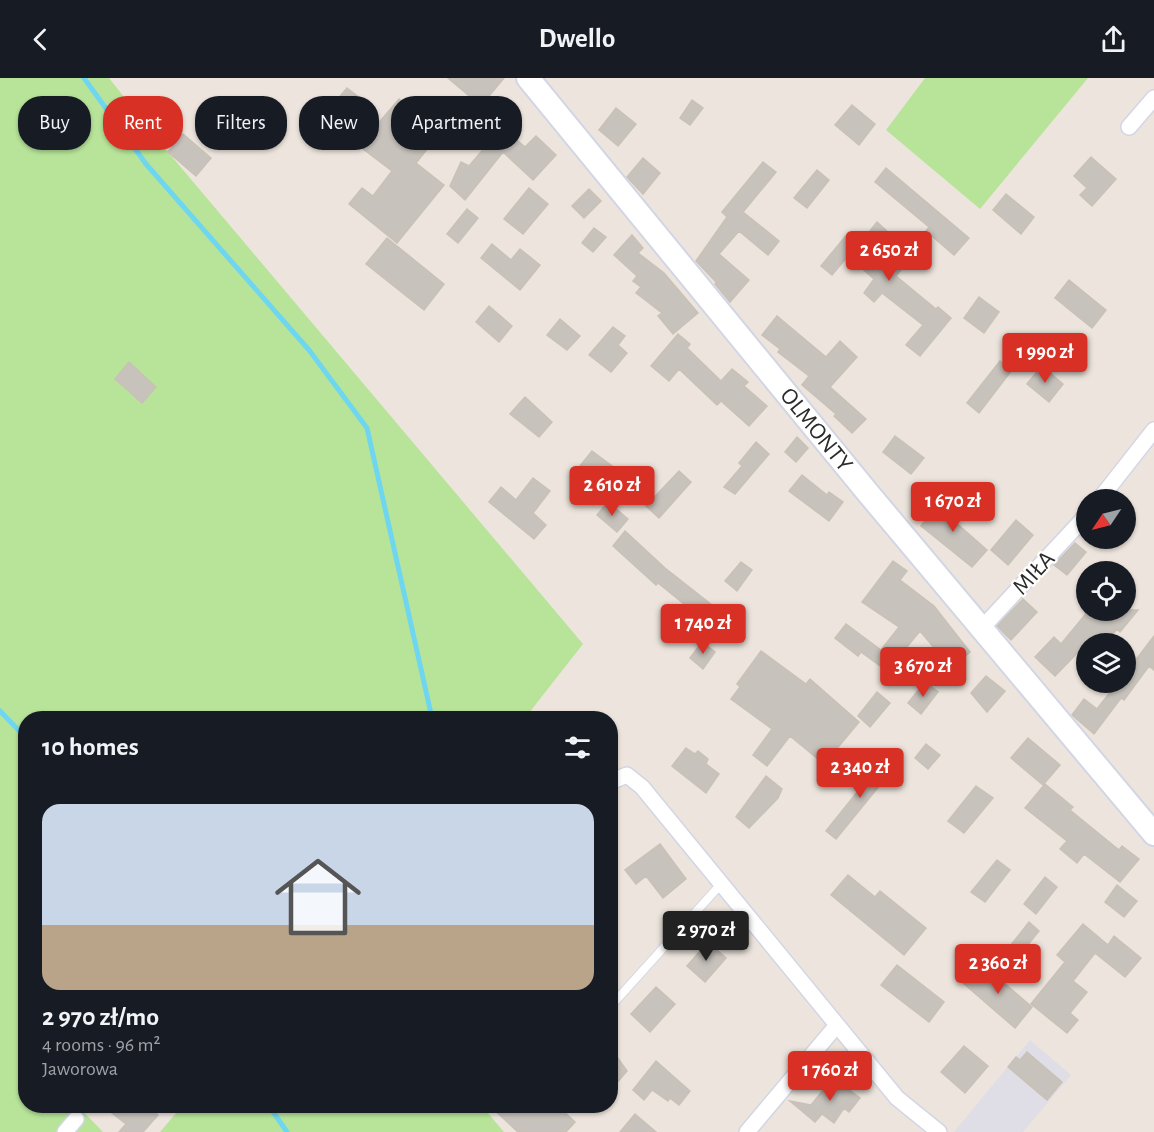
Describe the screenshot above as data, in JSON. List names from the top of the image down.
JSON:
{
  "streets": {
    "street": ["OLMONTY", "MIŁA"]
  },
  "crossings": [
    ["OLMONTY", "MIŁA"]
  ],
  "north": "bottom left",
  "page": {
    "header": "Dwello",
    "chip": [
      "Buy",
      "Rent",
      "Filters",
      "New",
      "Apartment"
    ],
    "price": [
      "2 650 zł",
      "1 990 zł",
      "2 610 zł",
      "1 670 zł",
      "1 740 zł",
      "3 670 zł",
      "2 340 zł",
      "2 970 zł",
      "2 360 zł",
      "1 760 zł"
    ],
    "heading": "10 homes",
    "list": [
      {
        "name": "2 970 zł/mo",
        "note": "4 rooms · 96 m² · Jaworowa"
      }
    ]
  }
}
